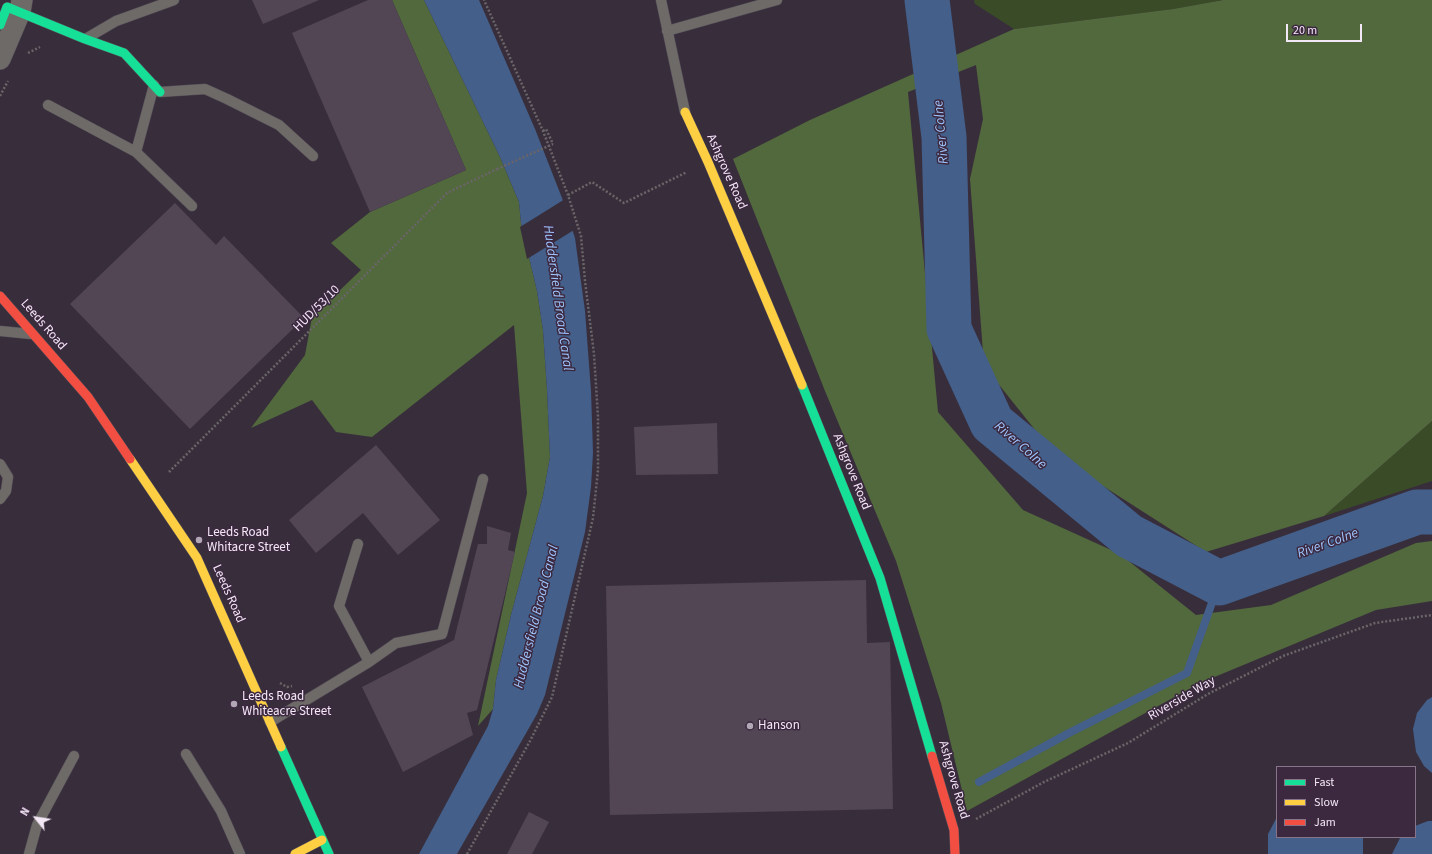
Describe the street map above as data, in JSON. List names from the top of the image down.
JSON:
{
  "streets": {
    "street": ["Ashgrove Road", "Leeds Road"],
    "path": ["HUD/53/10", "Riverside Way"]
  },
  "crossings": [
    ["Ashgrove Road", "Riverside Way"]
  ],
  "water": ["River Colne", "Huddersfield Broad Canal"],
  "places": ["Leeds Road Whitacre Street", "Leeds Road Whiteacre Street", "Hanson"],
  "legend": ["Fast", "Slow", "Jam"],
  "scale_bar": "20 m",
  "north": "top left"
}
